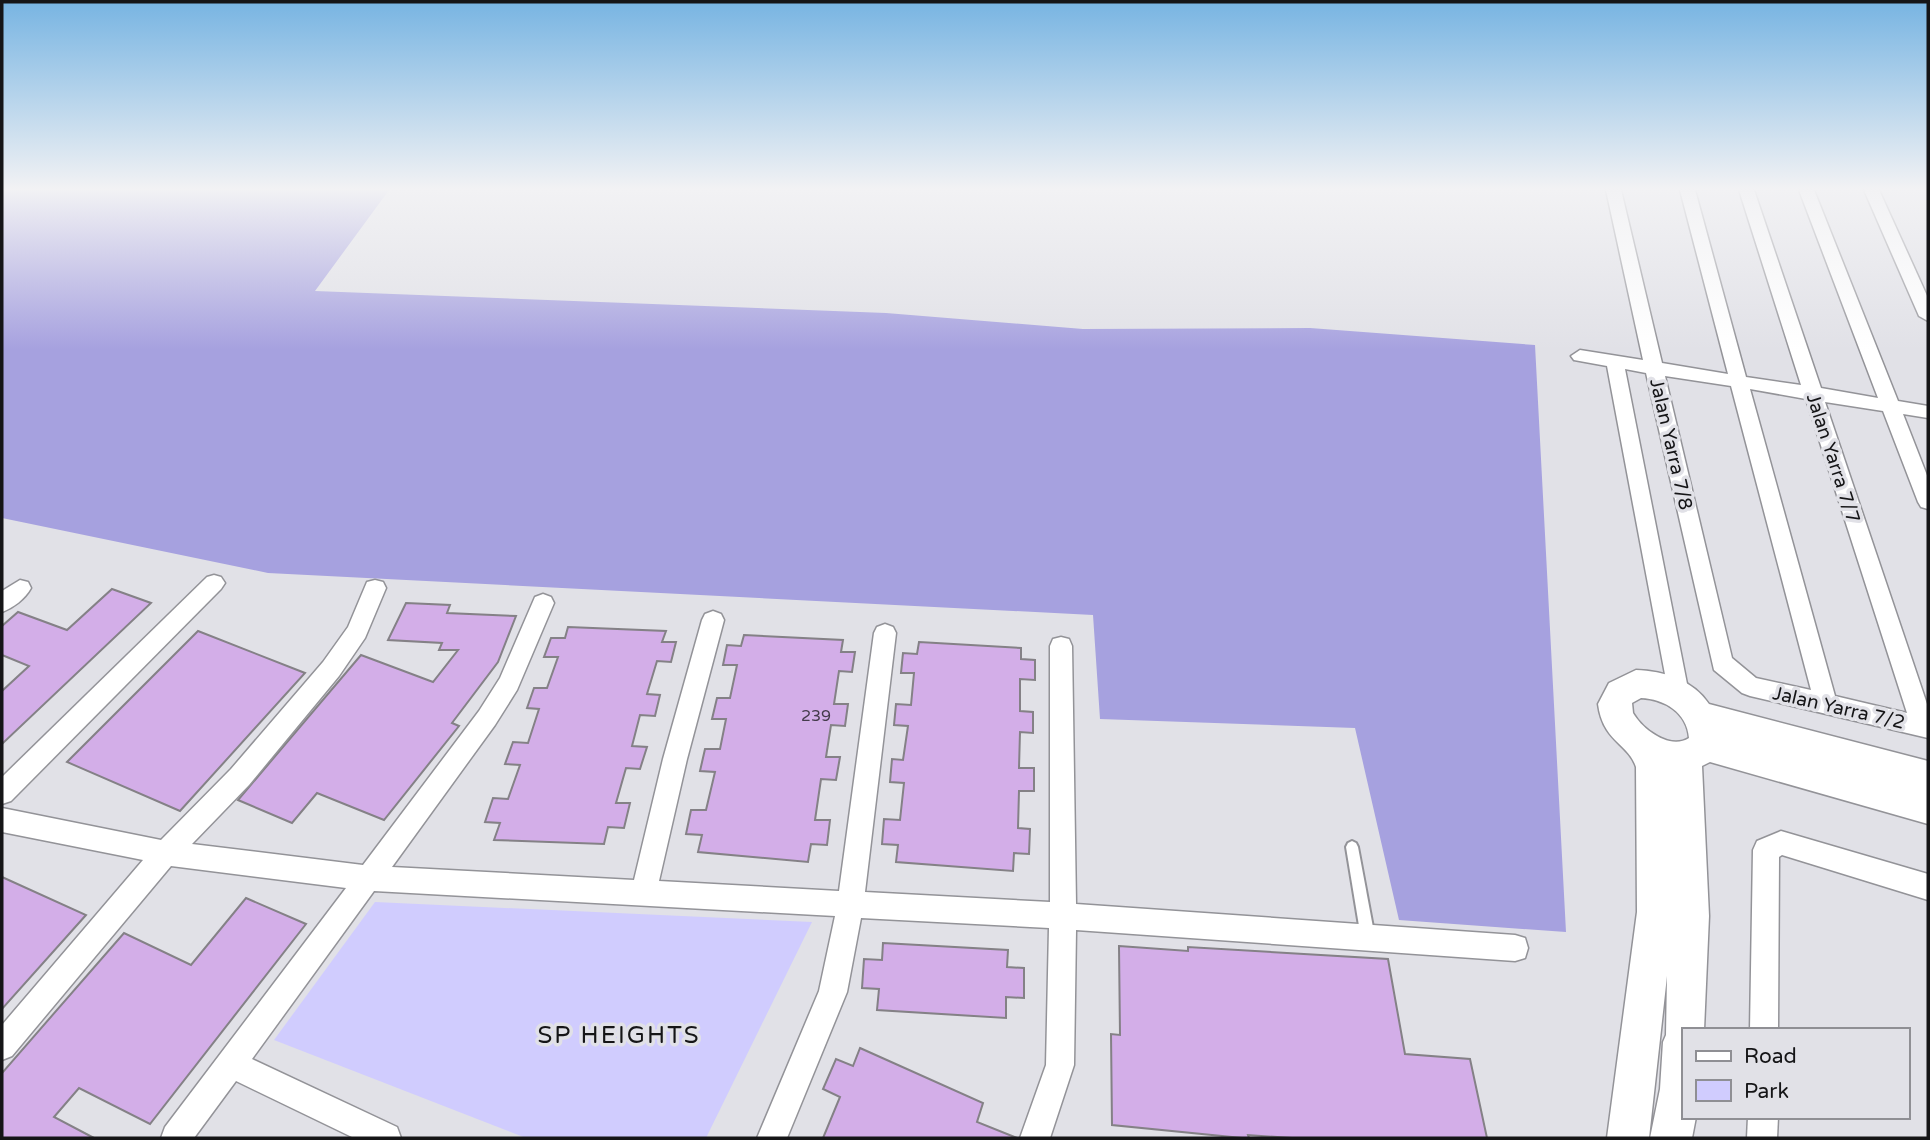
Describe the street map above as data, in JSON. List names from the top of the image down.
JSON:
{
  "streets": {
    "street": ["Jalan Yarra 7/8", "Jalan Yarra 7/7", "Jalan Yarra 7/2"]
  },
  "crossings": [
    ["Jalan Yarra 7/8", "Jalan Yarra 7/2"],
    ["Jalan Yarra 7/7", "Jalan Yarra 7/2"]
  ],
  "districts": ["SP HEIGHTS"],
  "house_numbers": ["239"],
  "legend": ["Road", "Park"]
}
